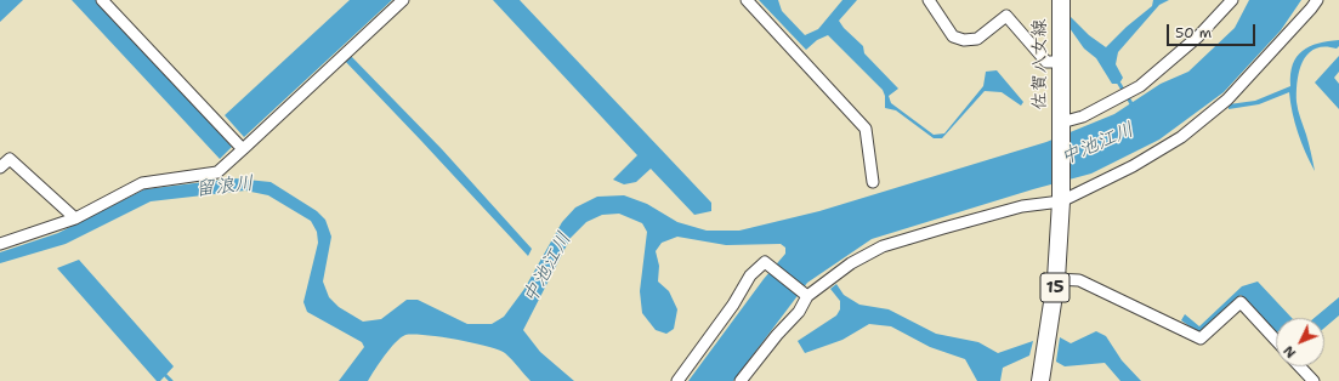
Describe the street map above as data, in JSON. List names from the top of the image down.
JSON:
{
  "streets": {
    "main road": ["佐賀八女線", "15"]
  },
  "crossings": [
    ["佐賀八女線", "15"]
  ],
  "water": ["中池江川", "留浪川"],
  "scale_bar": "50 m",
  "north": "bottom left"
}
